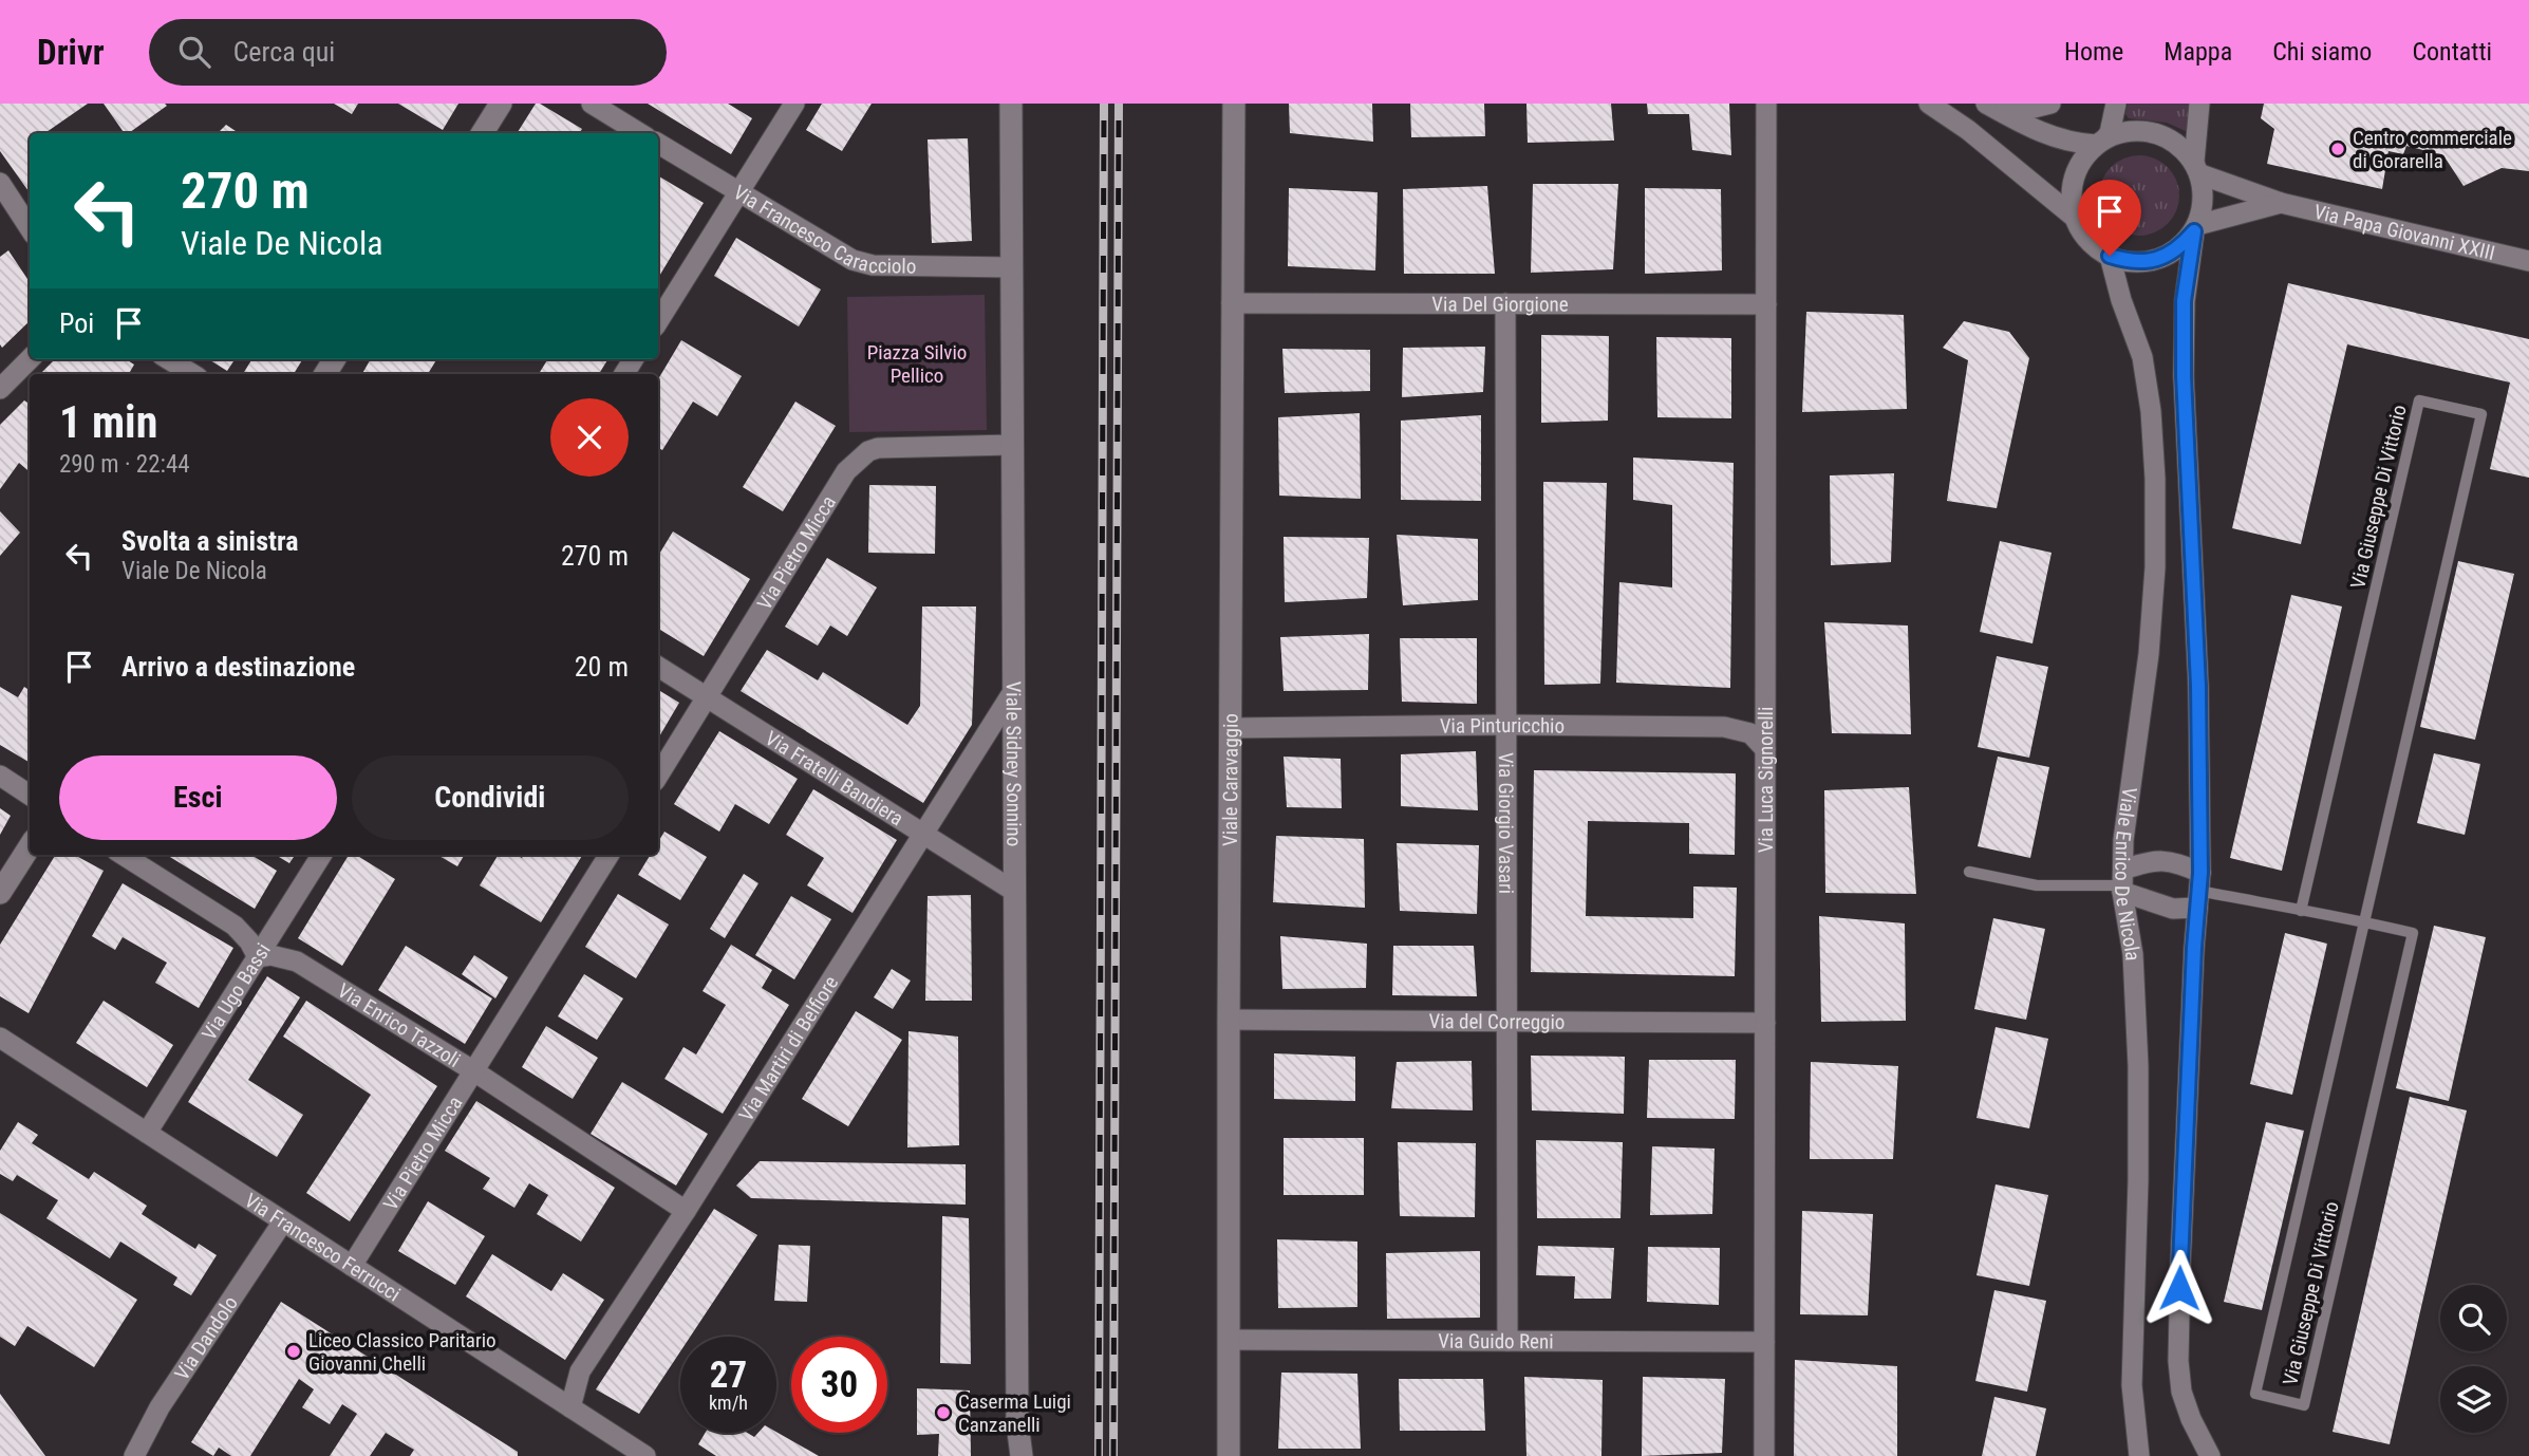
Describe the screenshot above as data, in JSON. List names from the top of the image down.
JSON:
{
  "streets": {
    "street": [
      "Via Francesco Caracciolo",
      "Via Papa Giovanni XXIII",
      "Via Del Giorgione",
      "Via Pietro Micca",
      "Via Pinturicchio",
      "Viale Sidney Sonnino",
      "Via Fratelli Bandiera",
      "Viale Caravaggio",
      "Via Luca Signorelli",
      "Via Giorgio Vasari",
      "Viale Enrico De Nicola",
      "Via Ugo Bassi",
      "Via del Correggio",
      "Via Enrico Tazzoli",
      "Via Martiri di Belfiore",
      "Via Francesco Ferrucci",
      "Via Dandolo",
      "Via Guido Reni"
    ],
    "lane": ["Via Giuseppe Di Vittorio"]
  },
  "crossings": [
    ["Via Francesco Caracciolo", "Viale Sidney Sonnino"],
    ["Via Papa Giovanni XXIII", "Viale Enrico De Nicola"],
    ["Via Del Giorgione", "Viale Caravaggio"],
    ["Via Del Giorgione", "Via Luca Signorelli"],
    ["Via Del Giorgione", "Via Giorgio Vasari"],
    ["Via Pietro Micca", "Viale Sidney Sonnino"],
    ["Via Pietro Micca", "Via Fratelli Bandiera"],
    ["Via Pietro Micca", "Via Enrico Tazzoli"],
    ["Via Pietro Micca", "Via Francesco Ferrucci"],
    ["Via Pinturicchio", "Viale Caravaggio"],
    ["Via Pinturicchio", "Via Luca Signorelli"],
    ["Via Pinturicchio", "Via Giorgio Vasari"],
    ["Viale Sidney Sonnino", "Via Fratelli Bandiera"],
    ["Viale Sidney Sonnino", "Via Martiri di Belfiore"],
    ["Via Fratelli Bandiera", "Via Martiri di Belfiore"],
    ["Viale Caravaggio", "Via del Correggio"],
    ["Viale Caravaggio", "Via Guido Reni"],
    ["Via Luca Signorelli", "Via del Correggio"],
    ["Via Luca Signorelli", "Via Guido Reni"],
    ["Via Giorgio Vasari", "Via del Correggio"],
    ["Via Giorgio Vasari", "Via Guido Reni"],
    ["Via Ugo Bassi", "Via Enrico Tazzoli"],
    ["Via Ugo Bassi", "Via Francesco Ferrucci"],
    ["Via Enrico Tazzoli", "Via Martiri di Belfiore"],
    ["Via Martiri di Belfiore", "Via Francesco Ferrucci"],
    ["Via Francesco Ferrucci", "Via Dandolo"]
  ],
  "parks": ["Piazza Silvio Pellico"],
  "places": ["Centro commerciale di Gorarella", "Liceo Classico Paritario Giovanni Chelli", "Caserma Luigi Canzanelli"],
  "page": {
    "header": "Drivr",
    "search": "Cerca qui",
    "nav": [
      "Home",
      "Mappa",
      "Chi siamo",
      "Contatti"
    ],
    "turn": ["270 m", "Viale De Nicola"],
    "then": "Poi",
    "heading": ["1 min", "290 m · 22:44"],
    "list": [
      {
        "name": "Svolta a sinistra",
        "note": "Viale De Nicola",
        "value": "270 m"
      },
      {
        "name": "Arrivo a destinazione",
        "value": "20 m"
      }
    ],
    "buttons": ["Esci", "Condividi"],
    "speed": "27 km/h",
    "limit": "30"
  }
}
